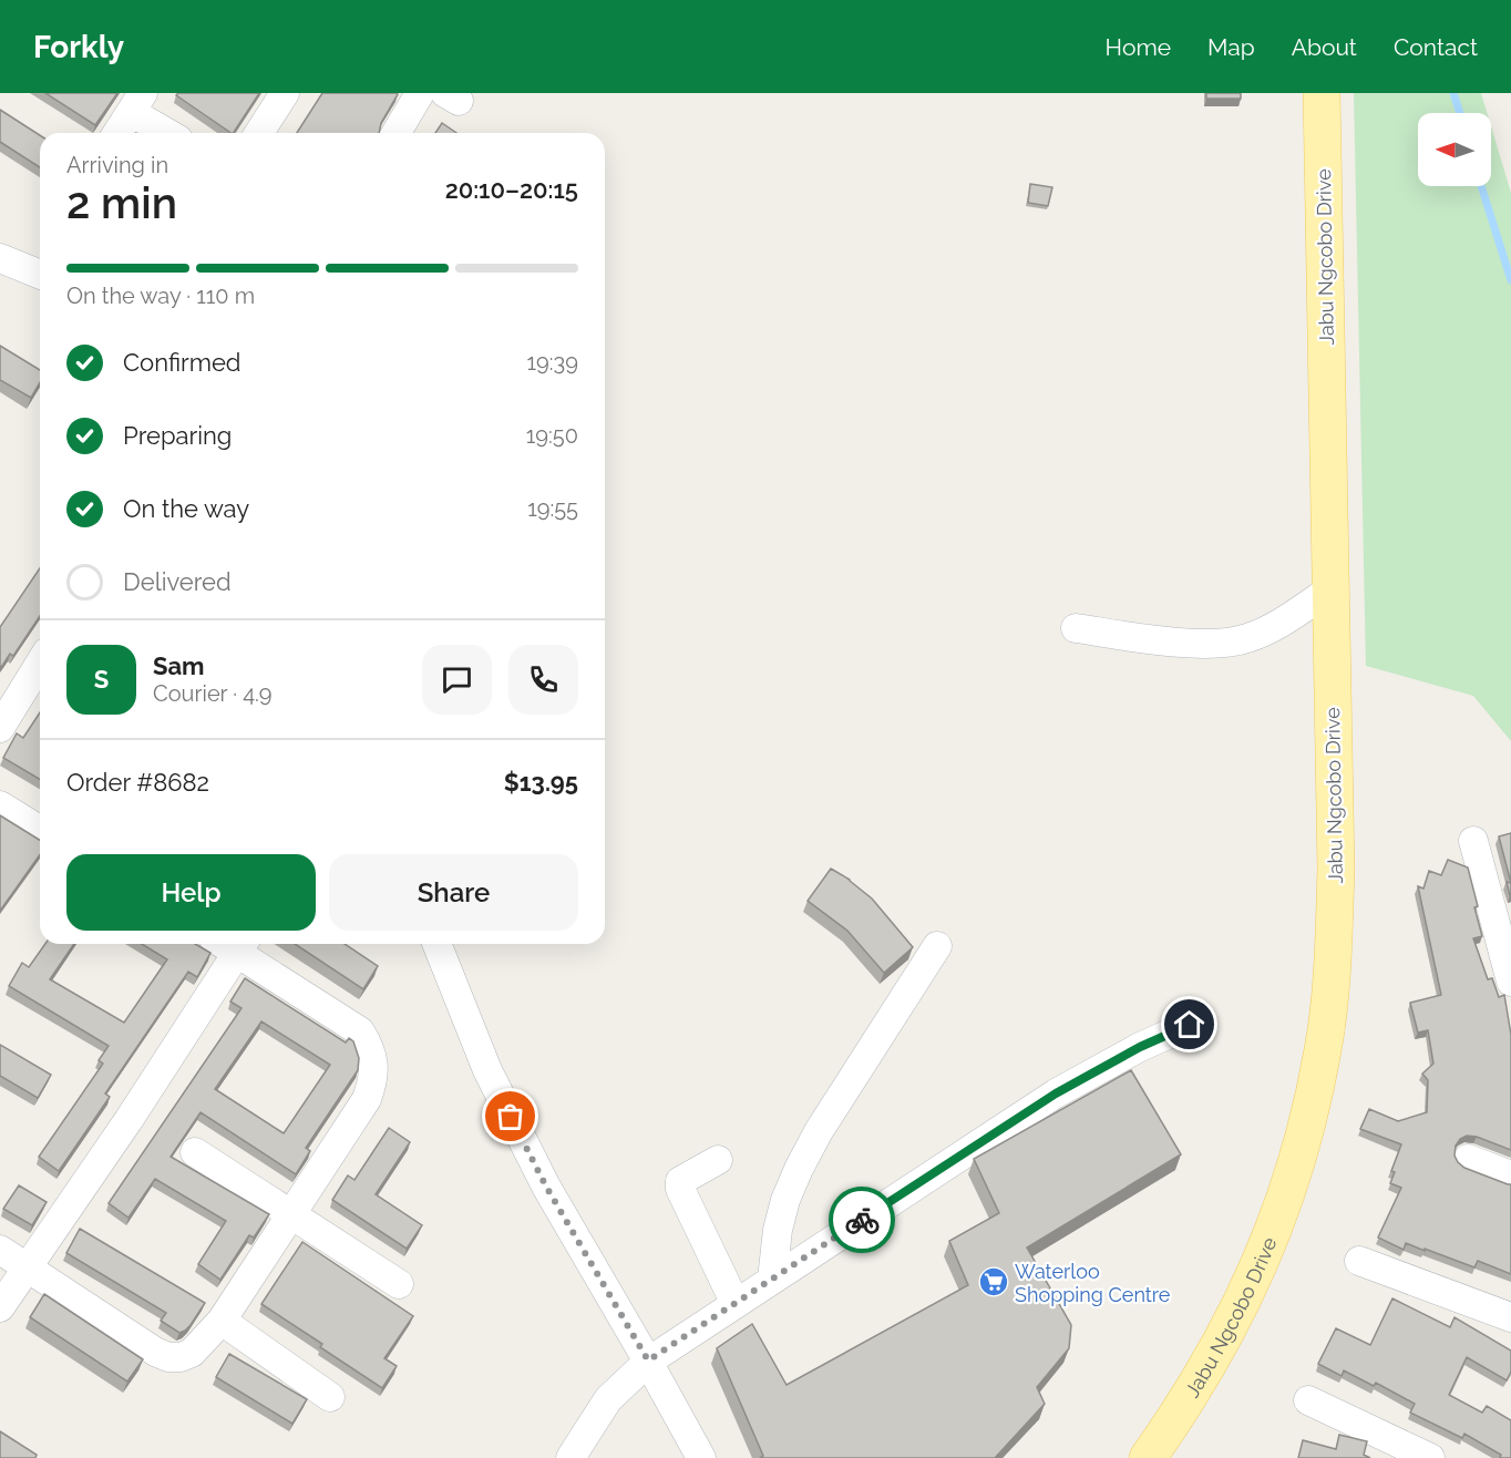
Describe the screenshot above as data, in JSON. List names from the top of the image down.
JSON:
{
  "streets": {
    "main road": ["Jabu Ngcobo Drive"]
  },
  "places": {
    "supermarket": ["Waterloo Shopping Centre"]
  },
  "north": "left",
  "page": {
    "header": "Forkly",
    "nav": [
      "Home",
      "Map",
      "About",
      "Contact"
    ],
    "heading": ["2 min", "Arriving in", "20:10–20:15"],
    "panel": [
      "Sam",
      "Courier · 4.9",
      "Order #8682",
      "$13.95"
    ],
    "bar": "On the way · 110 m",
    "list": [
      ["Confirmed", "19:39"],
      ["Preparing", "19:50"],
      ["On the way", "19:55"],
      "Delivered"
    ],
    "round": "S",
    "buttons": ["Help", "Share"]
  }
}
